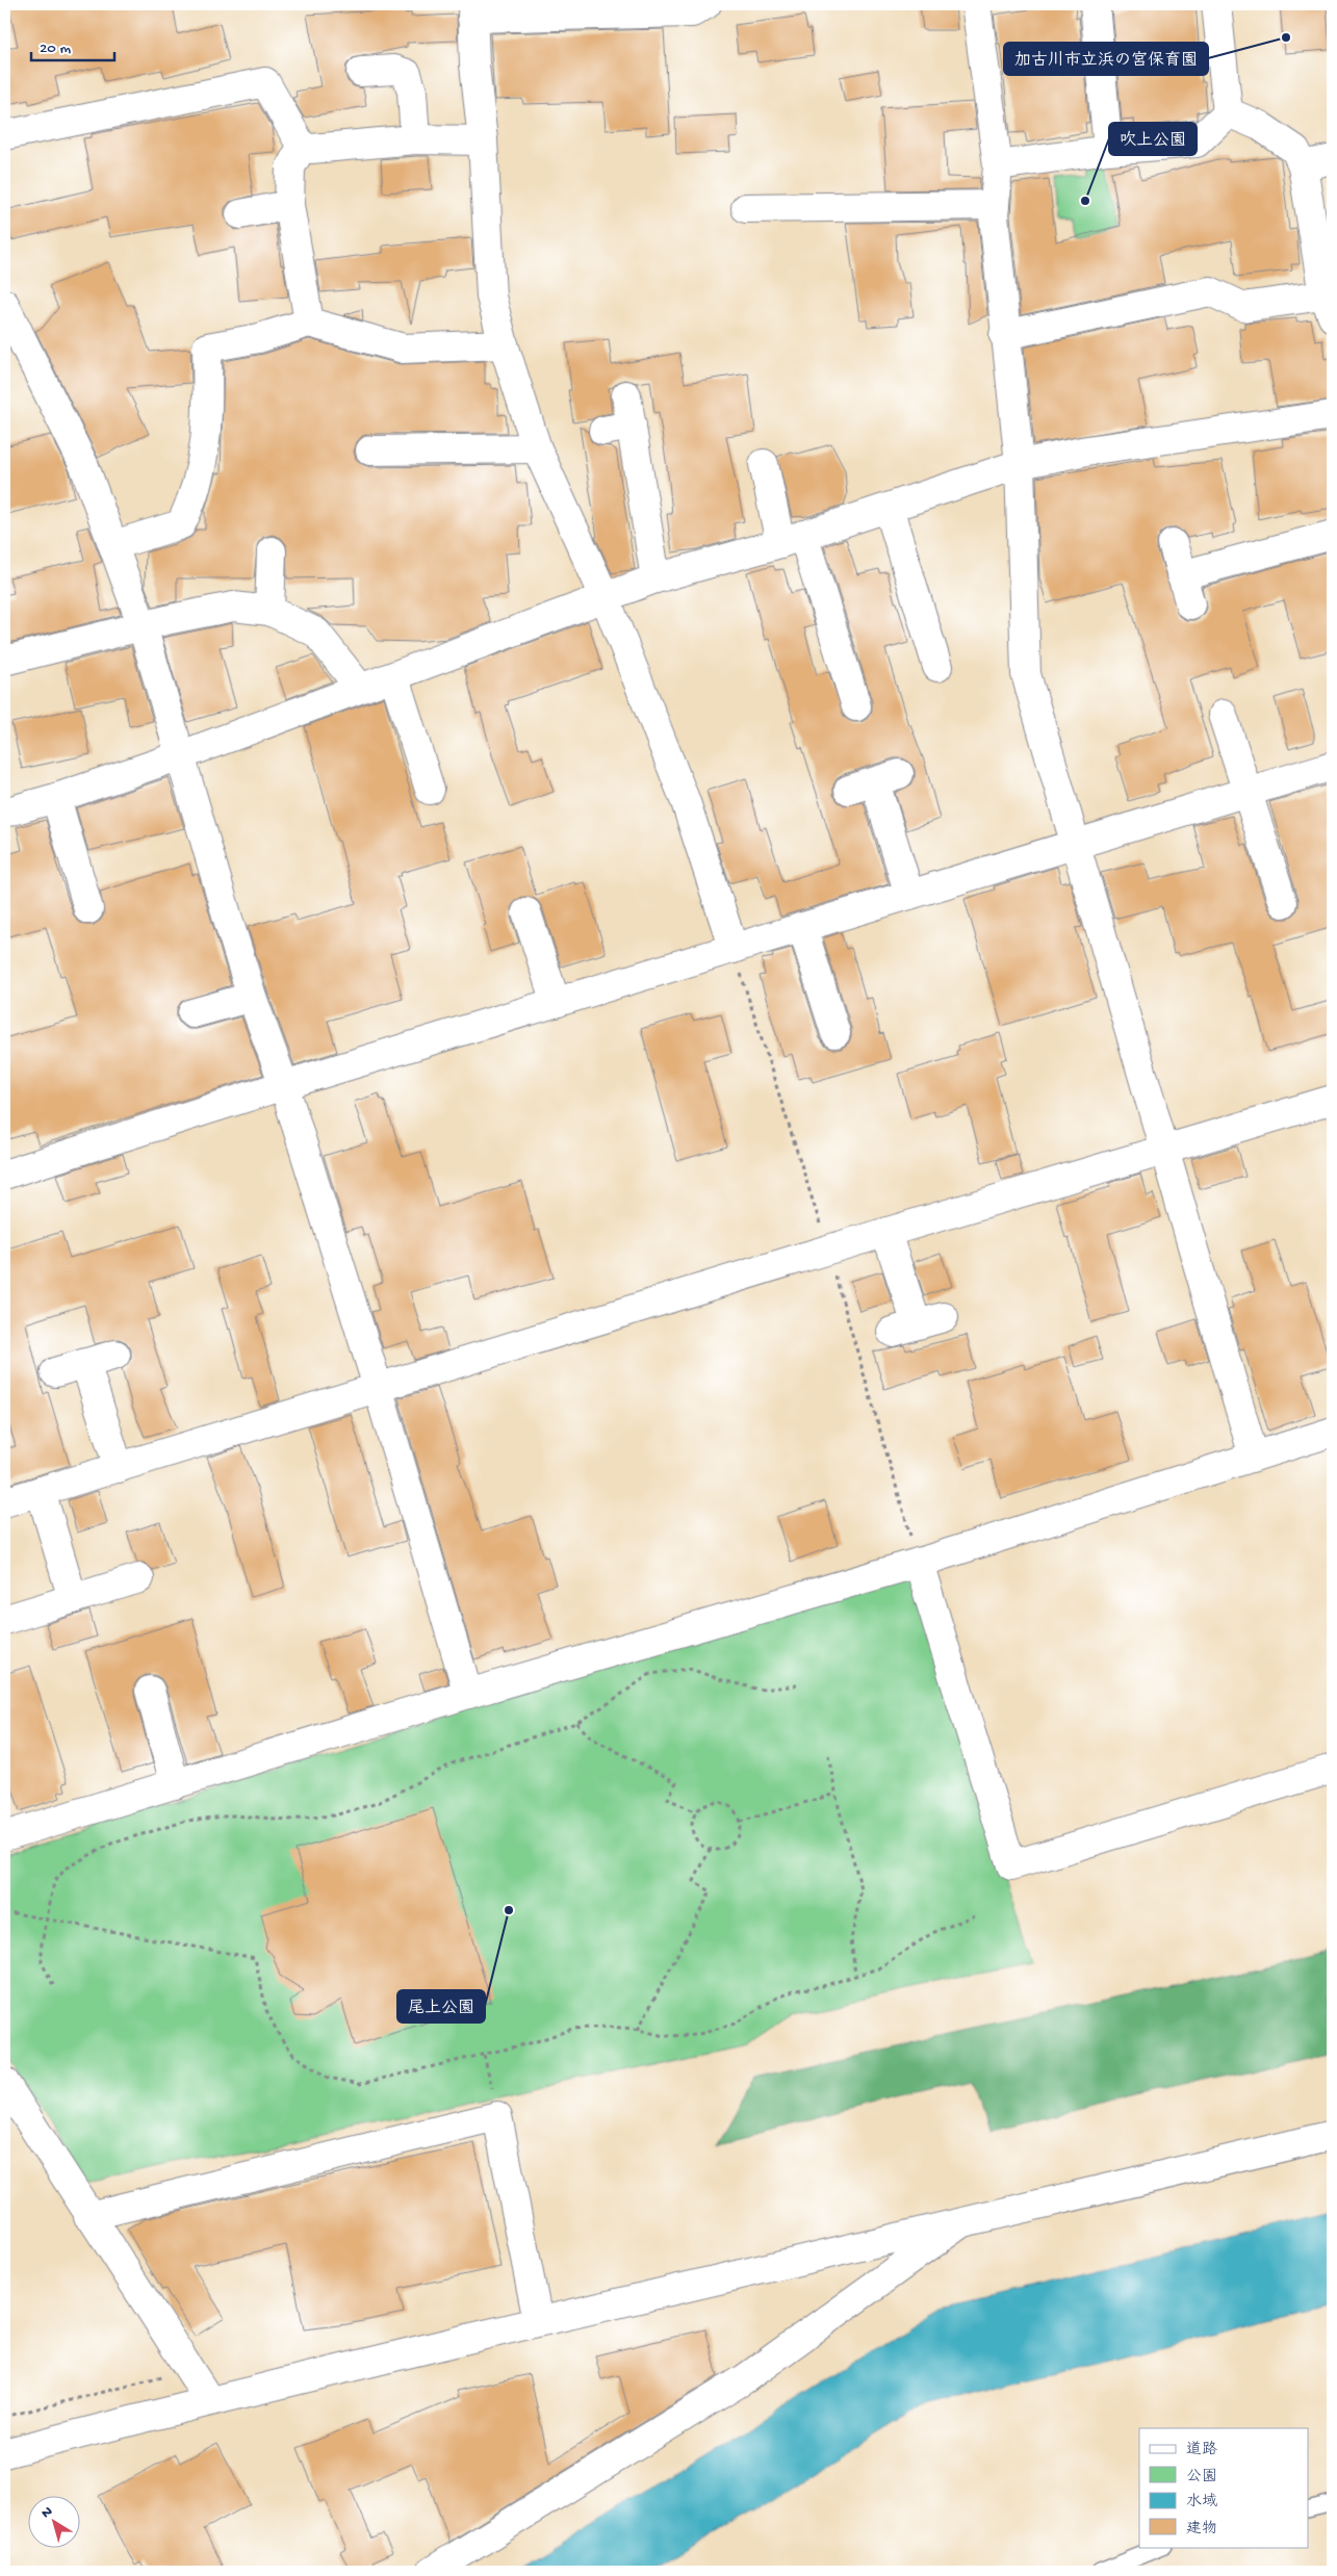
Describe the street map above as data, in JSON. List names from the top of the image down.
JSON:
{
  "places": ["加古川市立浜の宮保育園", "吹上公園", "尾上公園"],
  "legend": [
    "道路",
    "公園",
    "水域",
    "建物"
  ],
  "scale_bar": "20 m",
  "north": "top left"
}
